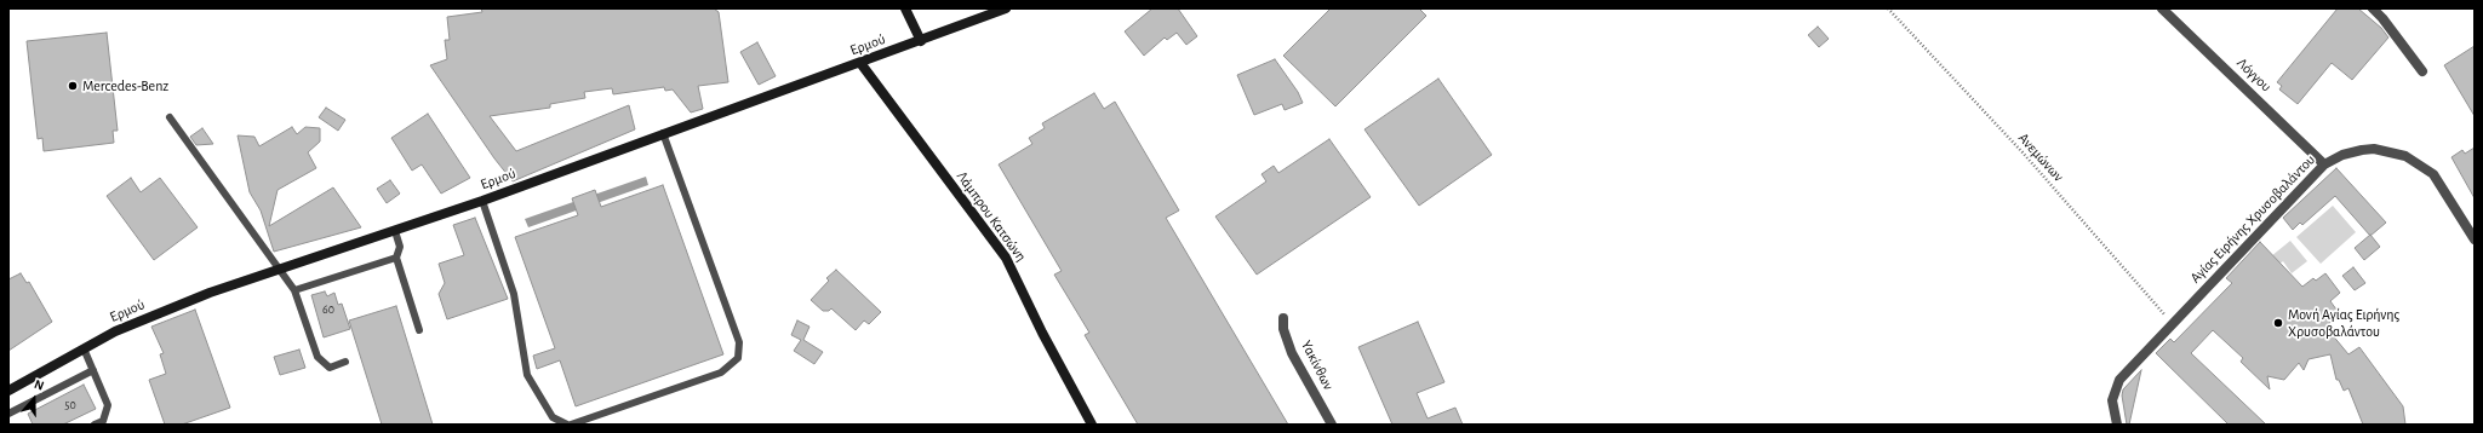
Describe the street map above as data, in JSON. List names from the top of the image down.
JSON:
{
  "streets": {
    "street": [
      "Ερμού",
      "Λόγγου",
      "Λάμπρου Κατσώνη",
      "Αγίας Ειρήνης Χρυσοβαλάντου",
      "Υακίνθων"
    ],
    "path": ["Ανεμώνων"]
  },
  "crossings": [
    ["Ερμού", "Λάμπρου Κατσώνη"],
    ["Λόγγου", "Αγίας Ειρήνης Χρυσοβαλάντου"],
    ["Ανεμώνων", "Αγίας Ειρήνης Χρυσοβαλάντου"]
  ],
  "places": ["Mercedes-Benz", "Μονή Αγίας Ειρήνης Χρυσοβαλάντου"],
  "house_numbers": ["60", "50"],
  "north": "top"
}
